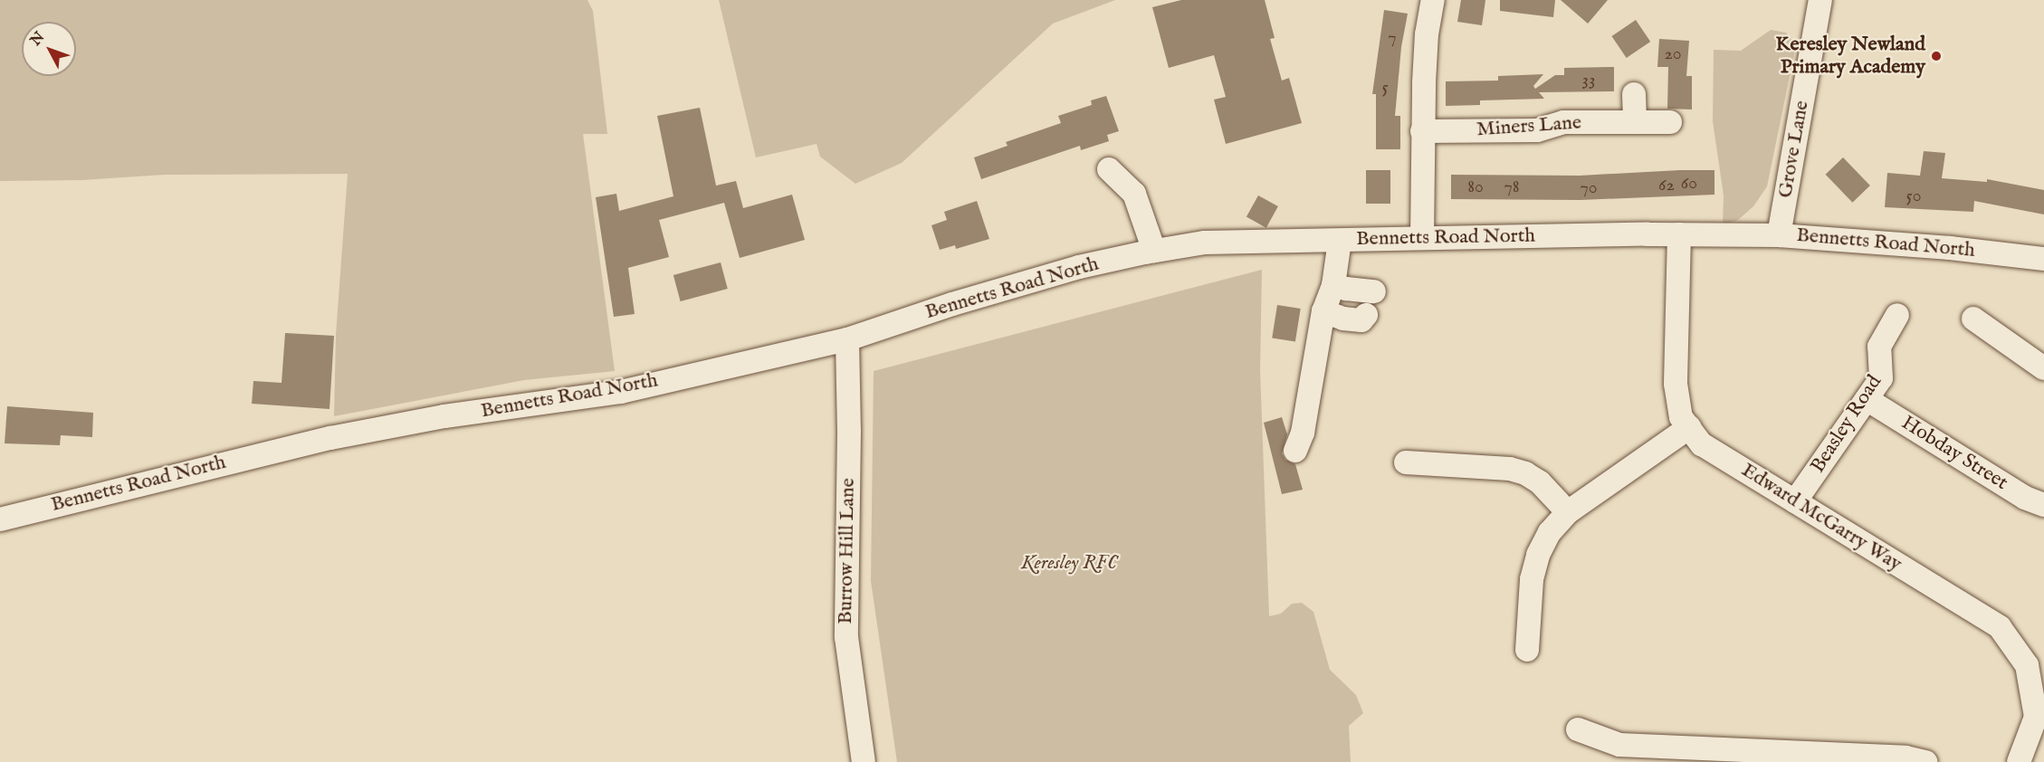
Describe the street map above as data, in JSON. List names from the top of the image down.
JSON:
{
  "streets": {
    "street": [
      "Miners Lane",
      "Grove Lane",
      "Bennetts Road North",
      "Beasley Road",
      "Hobday Street",
      "Edward McGarry Way",
      "Burrow Hill Lane"
    ]
  },
  "crossings": [
    ["Grove Lane", "Bennetts Road North"],
    ["Bennetts Road North", "Edward McGarry Way"],
    ["Bennetts Road North", "Burrow Hill Lane"],
    ["Beasley Road", "Hobday Street"],
    ["Beasley Road", "Edward McGarry Way"]
  ],
  "parks": ["Keresley RFC"],
  "places": ["Keresley Newland Primary Academy"],
  "house_numbers": [
    "7",
    "20",
    "33",
    "5",
    "60",
    "62",
    "80",
    "78",
    "70",
    "50"
  ],
  "north": "top left"
}
